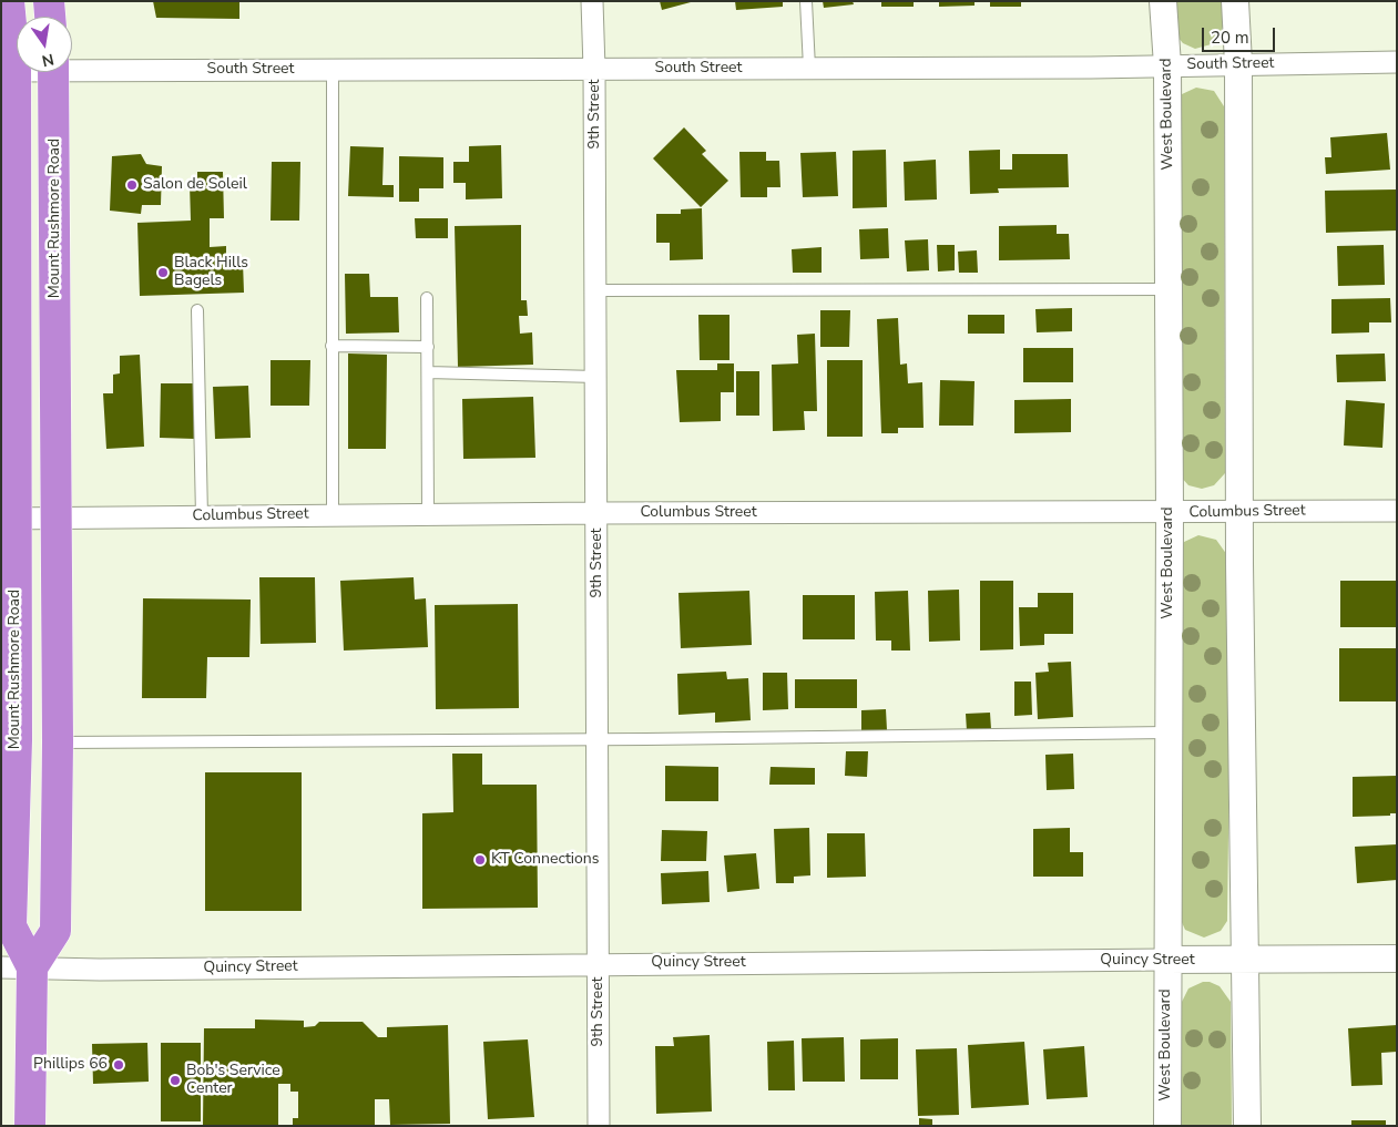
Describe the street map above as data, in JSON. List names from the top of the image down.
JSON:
{
  "streets": {
    "highway": ["Mount Rushmore Road"],
    "street": [
      "South Street",
      "9th Street",
      "West Boulevard",
      "Columbus Street",
      "Quincy Street"
    ]
  },
  "crossings": [
    ["South Street", "9th Street"],
    ["South Street", "West Boulevard"],
    ["9th Street", "Columbus Street"],
    ["9th Street", "Quincy Street"],
    ["West Boulevard", "Columbus Street"],
    ["West Boulevard", "Quincy Street"],
    ["Mount Rushmore Road", "Columbus Street"],
    ["Mount Rushmore Road", "Quincy Street"]
  ],
  "places": [
    "Salon de Soleil",
    "Black Hills Bagels",
    "KT Connections",
    "Phillips 66",
    "Bob's Service Center"
  ],
  "scale_bar": "20 m",
  "north": "bottom"
}
